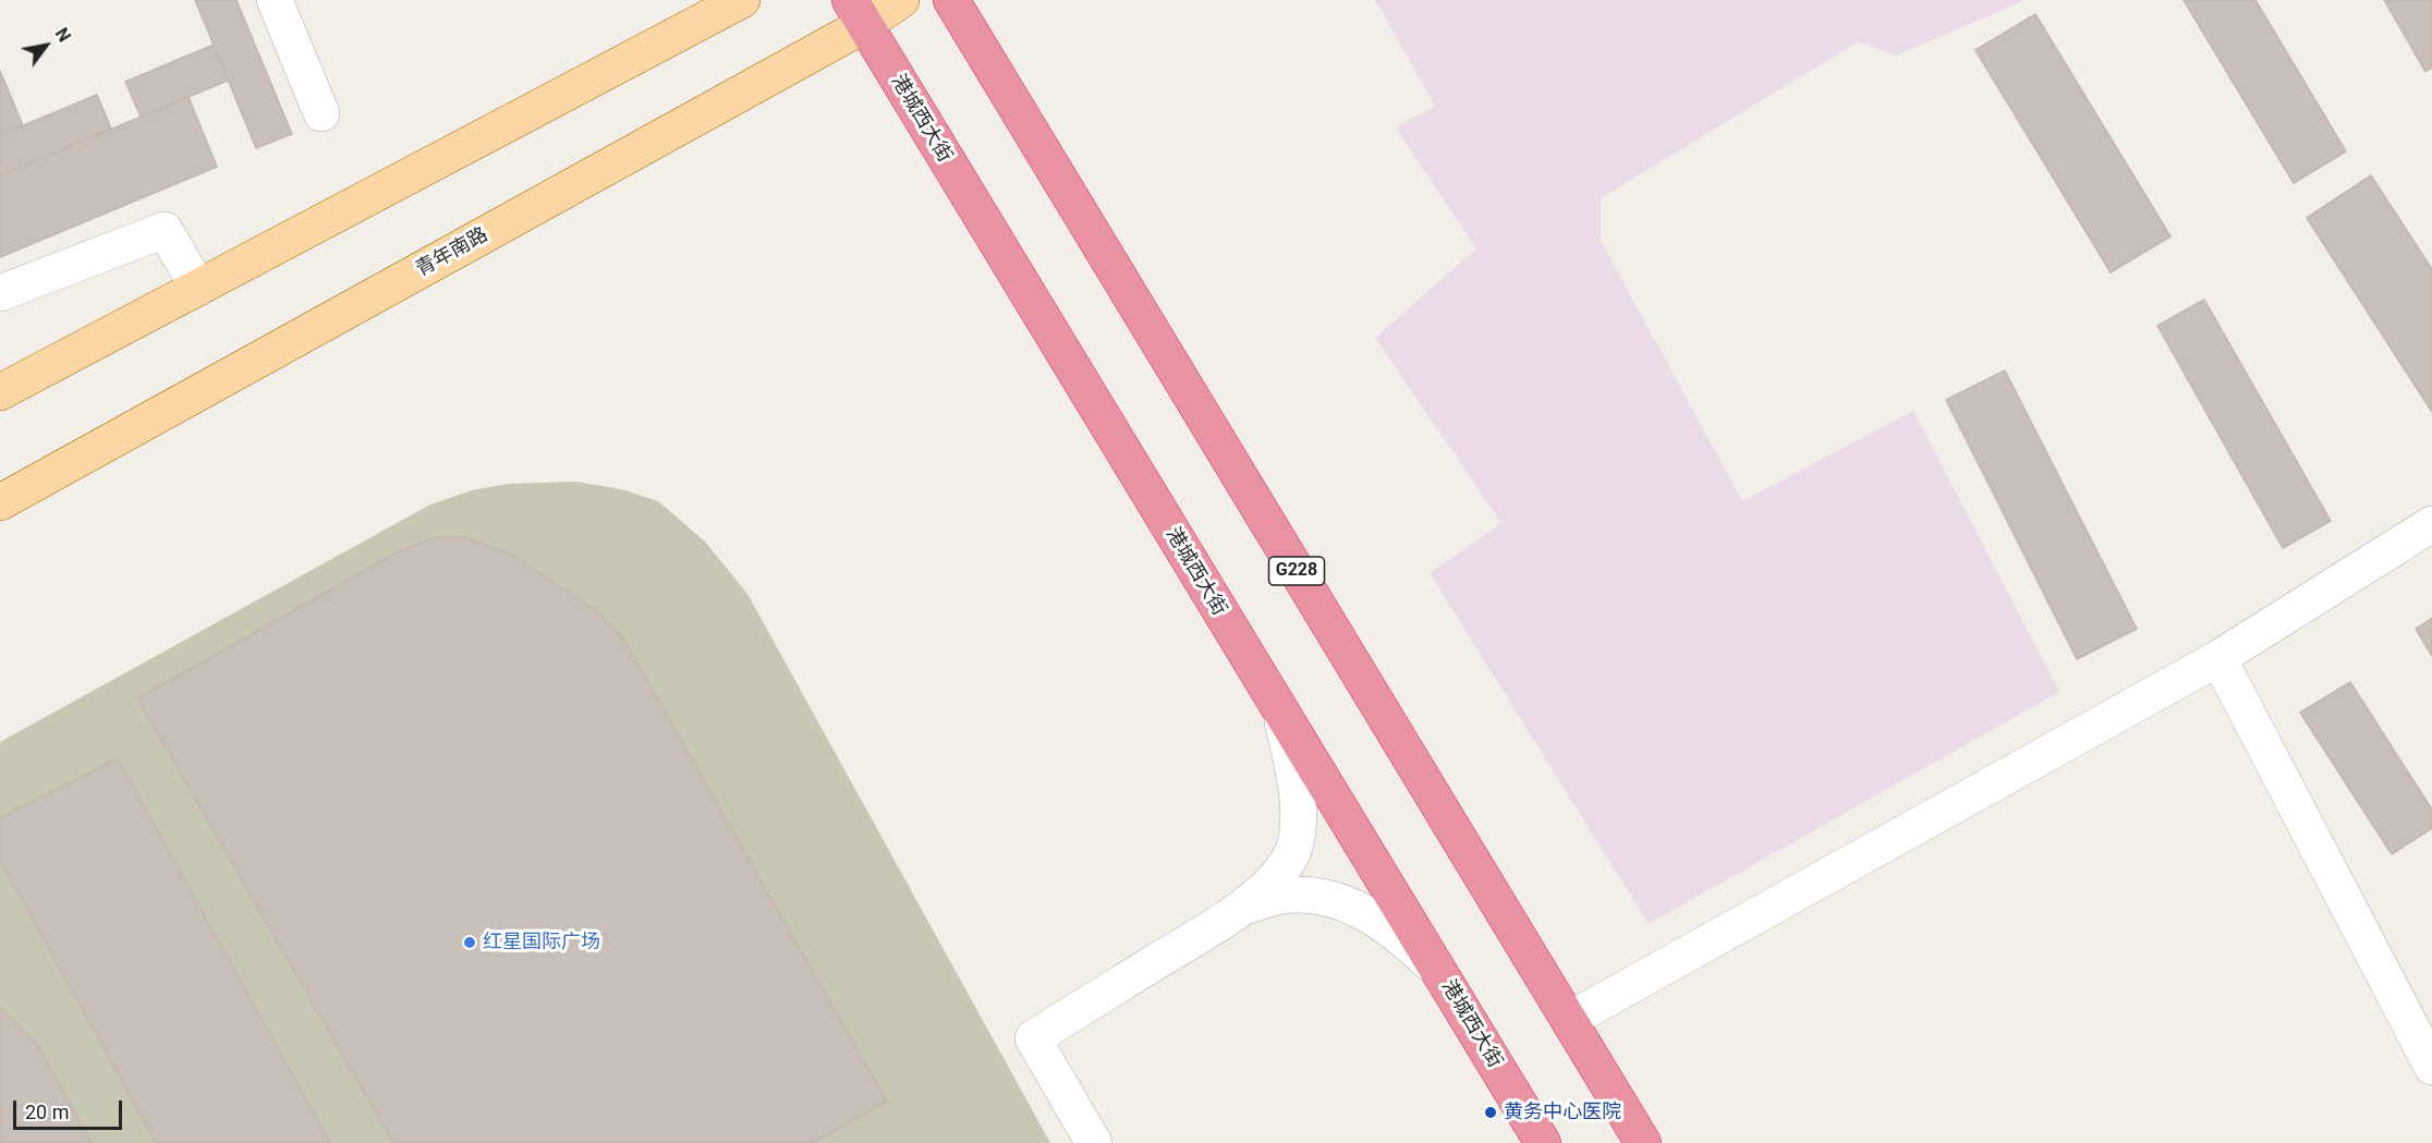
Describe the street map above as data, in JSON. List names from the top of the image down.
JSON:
{
  "streets": {
    "highway": ["港城西大街", "G228"],
    "main road": ["青年南路"]
  },
  "crossings": [
    ["港城西大街", "青年南路"]
  ],
  "places": ["红星国际广场", "黄务中心医院"],
  "scale_bar": "20 m",
  "north": "top right"
}
